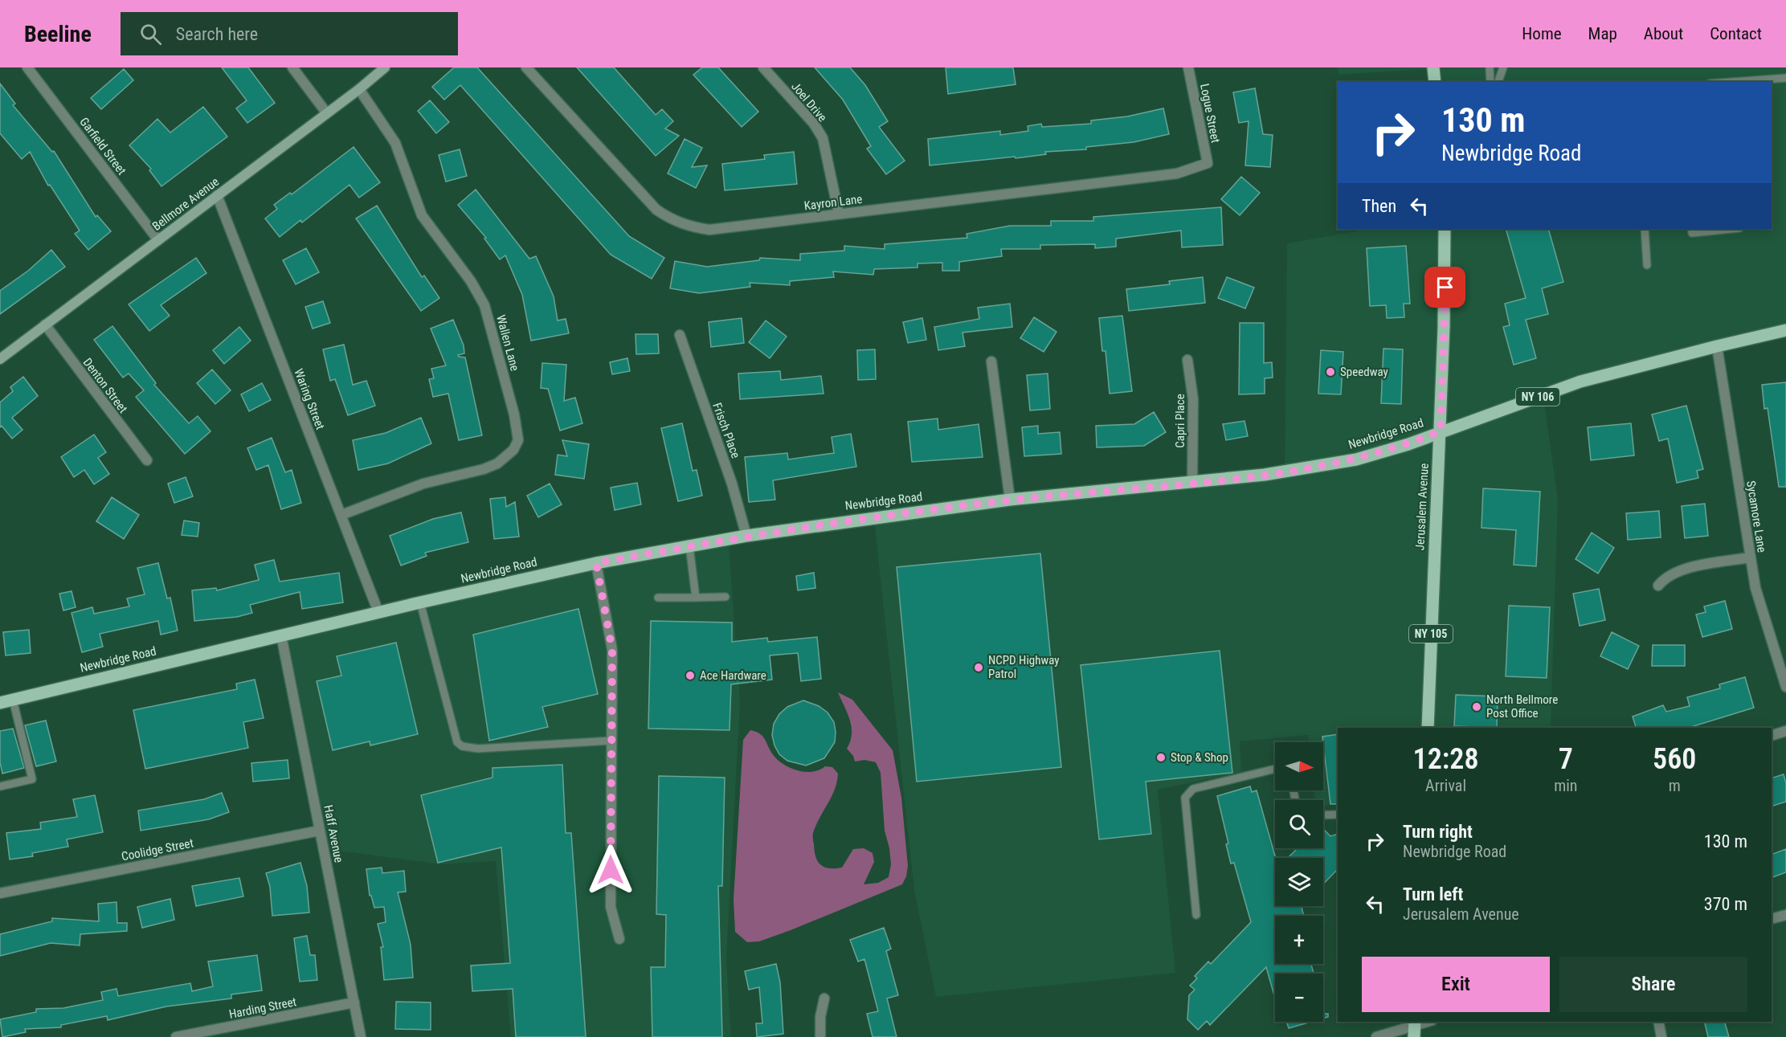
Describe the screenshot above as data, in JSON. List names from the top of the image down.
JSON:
{
  "streets": {
    "main road": [
      "Bellmore Avenue",
      "NY 106",
      "Newbridge Road",
      "Jerusalem Avenue",
      "NY 105"
    ],
    "street": [
      "Joel Drive",
      "Logue Street",
      "Garfield Street",
      "Kayron Lane",
      "Wallen Lane",
      "Denton Street",
      "Waring Street",
      "Capri Place",
      "Frisch Place",
      "Sycamore Lane",
      "Haff Avenue",
      "Coolidge Street",
      "Harding Street"
    ]
  },
  "crossings": [
    ["Joel Drive", "Kayron Lane"],
    ["Logue Street", "Kayron Lane"],
    ["Garfield Street", "Bellmore Avenue"],
    ["Bellmore Avenue", "Wallen Lane"],
    ["Bellmore Avenue", "Denton Street"],
    ["Bellmore Avenue", "Waring Street"],
    ["Wallen Lane", "Waring Street"],
    ["Waring Street", "Newbridge Road"],
    ["Capri Place", "Newbridge Road"],
    ["Frisch Place", "Newbridge Road"],
    ["Newbridge Road", "Jerusalem Avenue"],
    ["Newbridge Road", "Sycamore Lane"],
    ["Newbridge Road", "Haff Avenue"],
    ["Haff Avenue", "Coolidge Street"],
    ["Haff Avenue", "Harding Street"]
  ],
  "places": [
    "Speedway",
    "NCPD Highway Patrol",
    "Ace Hardware",
    "North Bellmore Post Office",
    "Stop & Shop"
  ],
  "north": "right",
  "page": {
    "header": "Beeline",
    "search": "Search here",
    "nav": [
      "Home",
      "Map",
      "About",
      "Contact"
    ],
    "turn": ["130 m", "Newbridge Road"],
    "then": "Then",
    "eta": [
      "12:28",
      "Arrival",
      "7",
      "min",
      "560",
      "m"
    ],
    "map_buttons": ["+", "−"],
    "list": [
      {
        "name": "Turn right",
        "note": "Newbridge Road",
        "value": "130 m"
      },
      {
        "name": "Turn left",
        "note": "Jerusalem Avenue",
        "value": "370 m"
      }
    ],
    "buttons": ["Exit", "Share"]
  }
}
